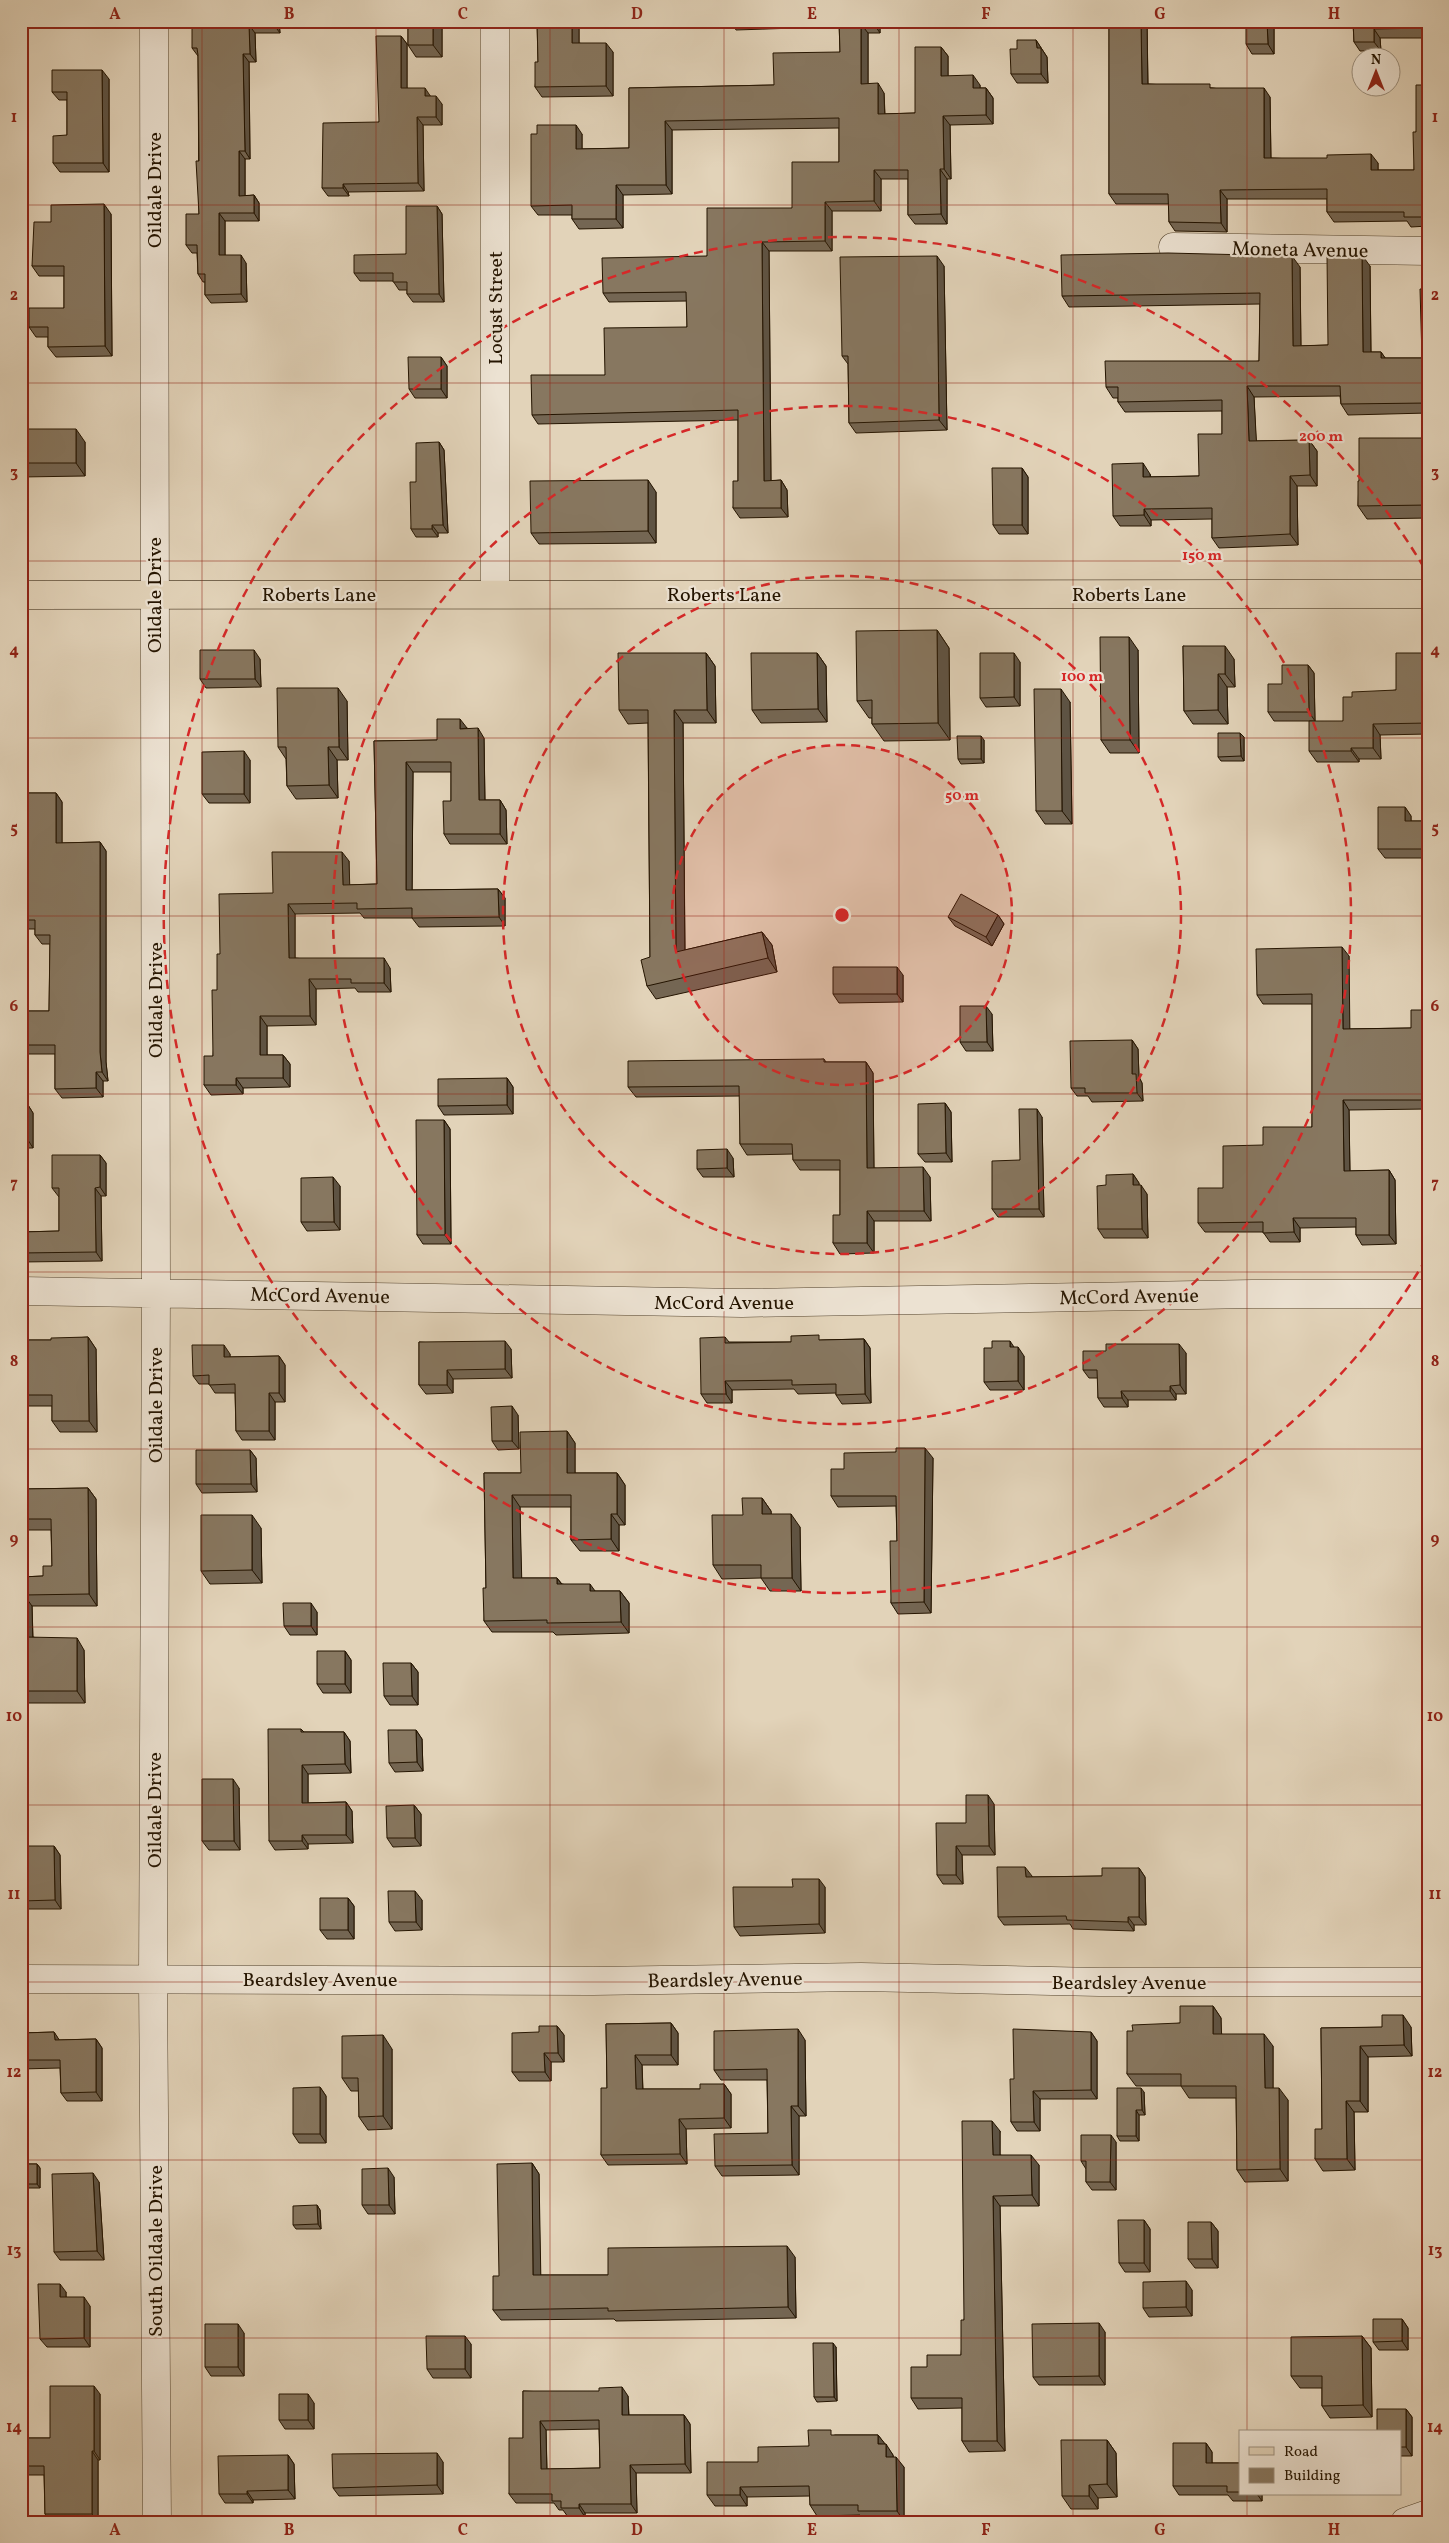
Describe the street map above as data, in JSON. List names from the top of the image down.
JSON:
{
  "streets": {
    "main road": ["Roberts Lane"],
    "street": [
      "Oildale Drive",
      "Moneta Avenue",
      "Locust Street",
      "McCord Avenue",
      "Beardsley Avenue",
      "South Oildale Drive"
    ]
  },
  "crossings": [
    ["Oildale Drive", "Roberts Lane"],
    ["Oildale Drive", "McCord Avenue"],
    ["Oildale Drive", "Beardsley Avenue"],
    ["Oildale Drive", "South Oildale Drive"],
    ["Locust Street", "Roberts Lane"],
    ["Beardsley Avenue", "South Oildale Drive"]
  ],
  "legend": ["Road", "Building"],
  "north": "top",
  "grid": {
    "columns": [
      "A",
      "B",
      "C",
      "D",
      "E",
      "F",
      "G",
      "H"
    ],
    "rows": [
      "1",
      "2",
      "3",
      "4",
      "5",
      "6",
      "7",
      "8",
      "9",
      "10",
      "11",
      "12",
      "13",
      "14"
    ]
  },
  "rings": [
    "200 m",
    "150 m",
    "100 m",
    "50 m"
  ]
}
